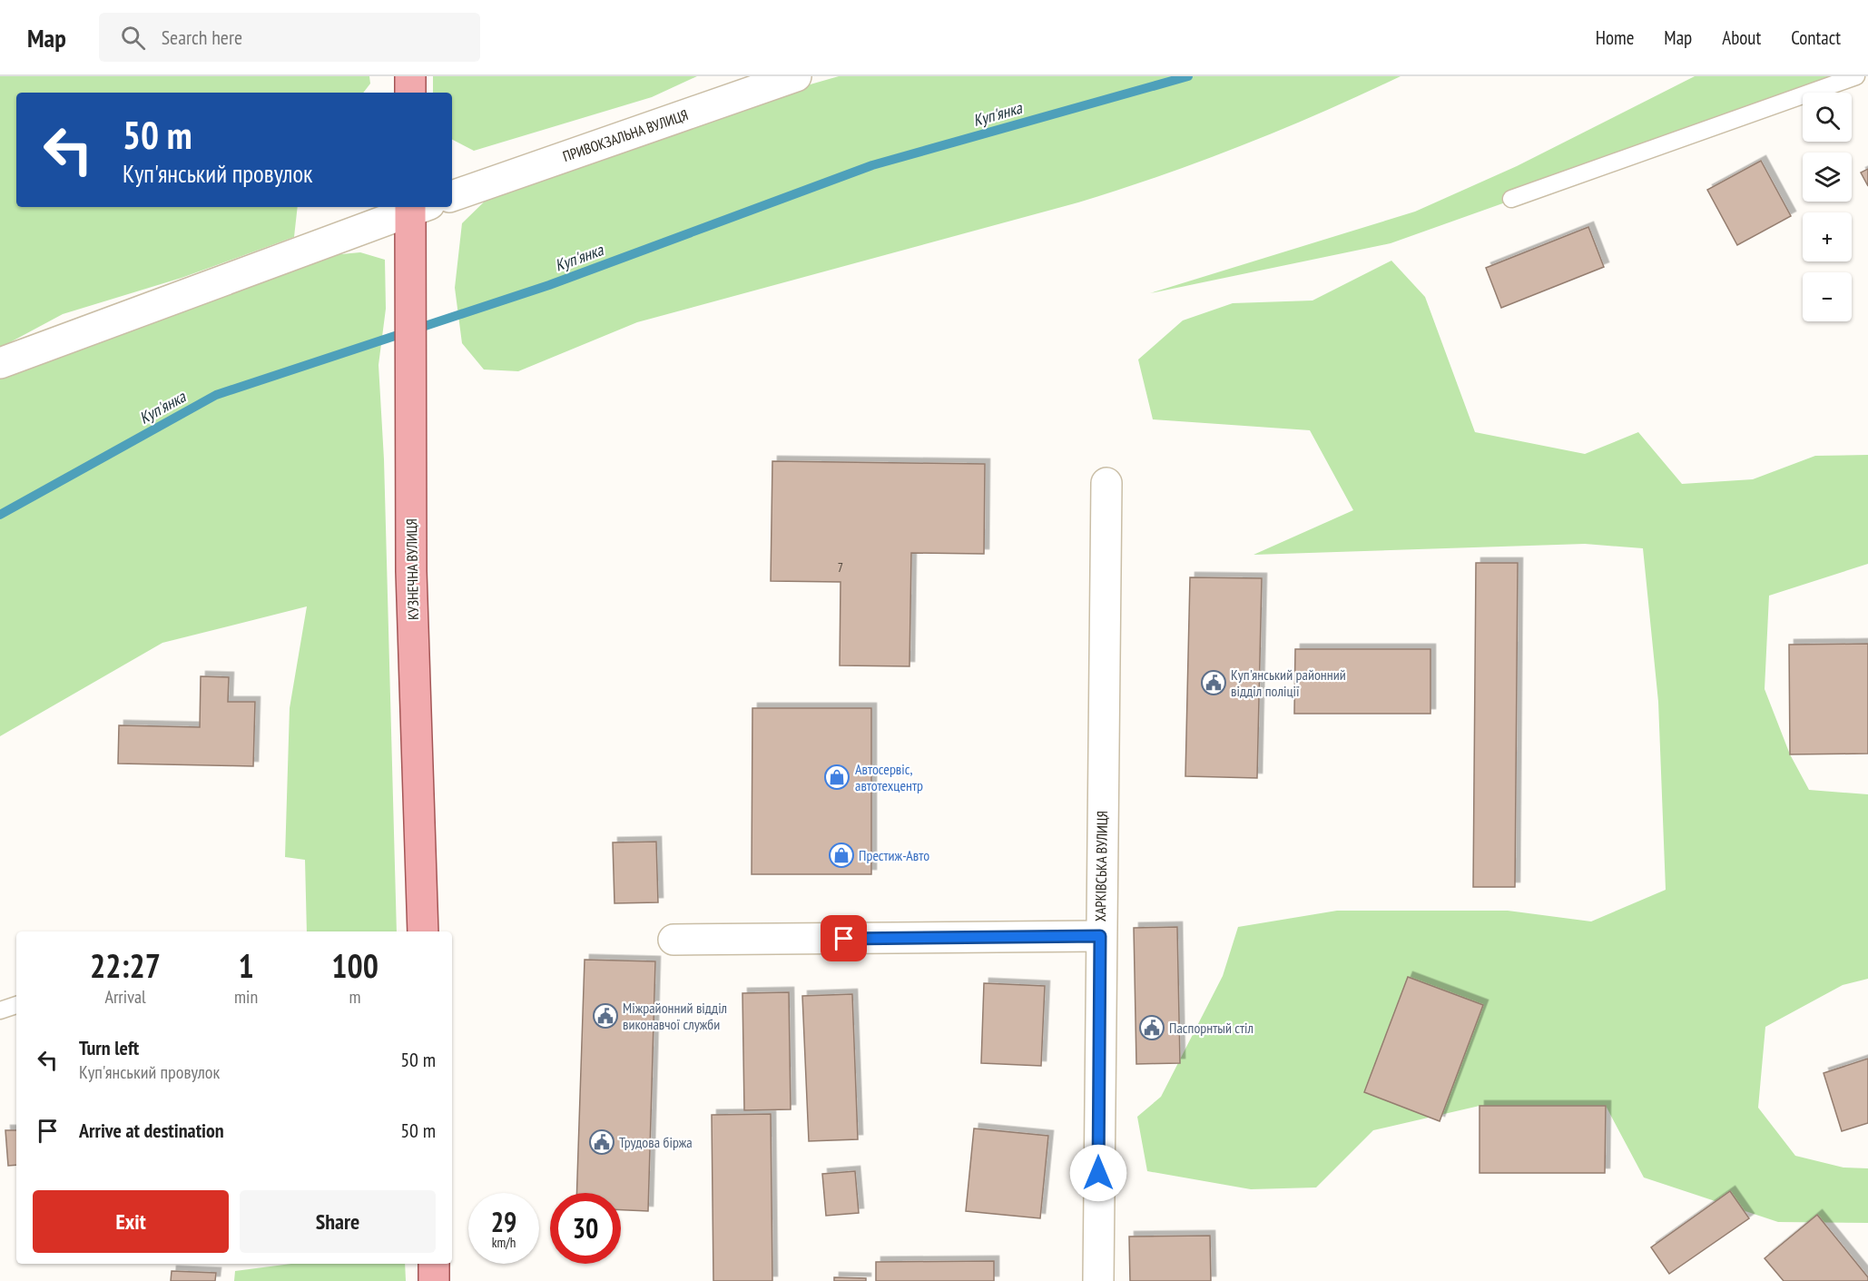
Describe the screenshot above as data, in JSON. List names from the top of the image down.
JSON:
{
  "streets": {
    "main road": ["КУЗНЕЧНА ВУЛИЦЯ"],
    "street": ["ПРИВОКЗАЛЬНА ВУЛИЦЯ", "ХАРКІВСЬКА ВУЛИЦЯ"]
  },
  "water": ["Куп'янка"],
  "places": {
    "public building": [
      "Куп'янський районний відділ поліції",
      "Міжрайонний відділ виконавчої служби",
      "Паспорнтый стіл",
      "Трудова біржа"
    ],
    "shop": ["Автосервіс, автотехцентр", "Престиж-Авто"]
  },
  "house_numbers": ["7"],
  "page": {
    "header": "Map",
    "search": "Search here",
    "nav": [
      "Home",
      "Map",
      "About",
      "Contact"
    ],
    "map_buttons": ["+", "−"],
    "turn": ["50 m", "Куп'янський провулок"],
    "eta": [
      "22:27",
      "Arrival",
      "1",
      "min",
      "100",
      "m"
    ],
    "list": [
      {
        "name": "Turn left",
        "note": "Куп'янський провулок",
        "value": "50 m"
      },
      {
        "name": "Arrive at destination",
        "value": "50 m"
      }
    ],
    "buttons": ["Exit", "Share"],
    "speed": "29 km/h",
    "limit": "30"
  }
}
